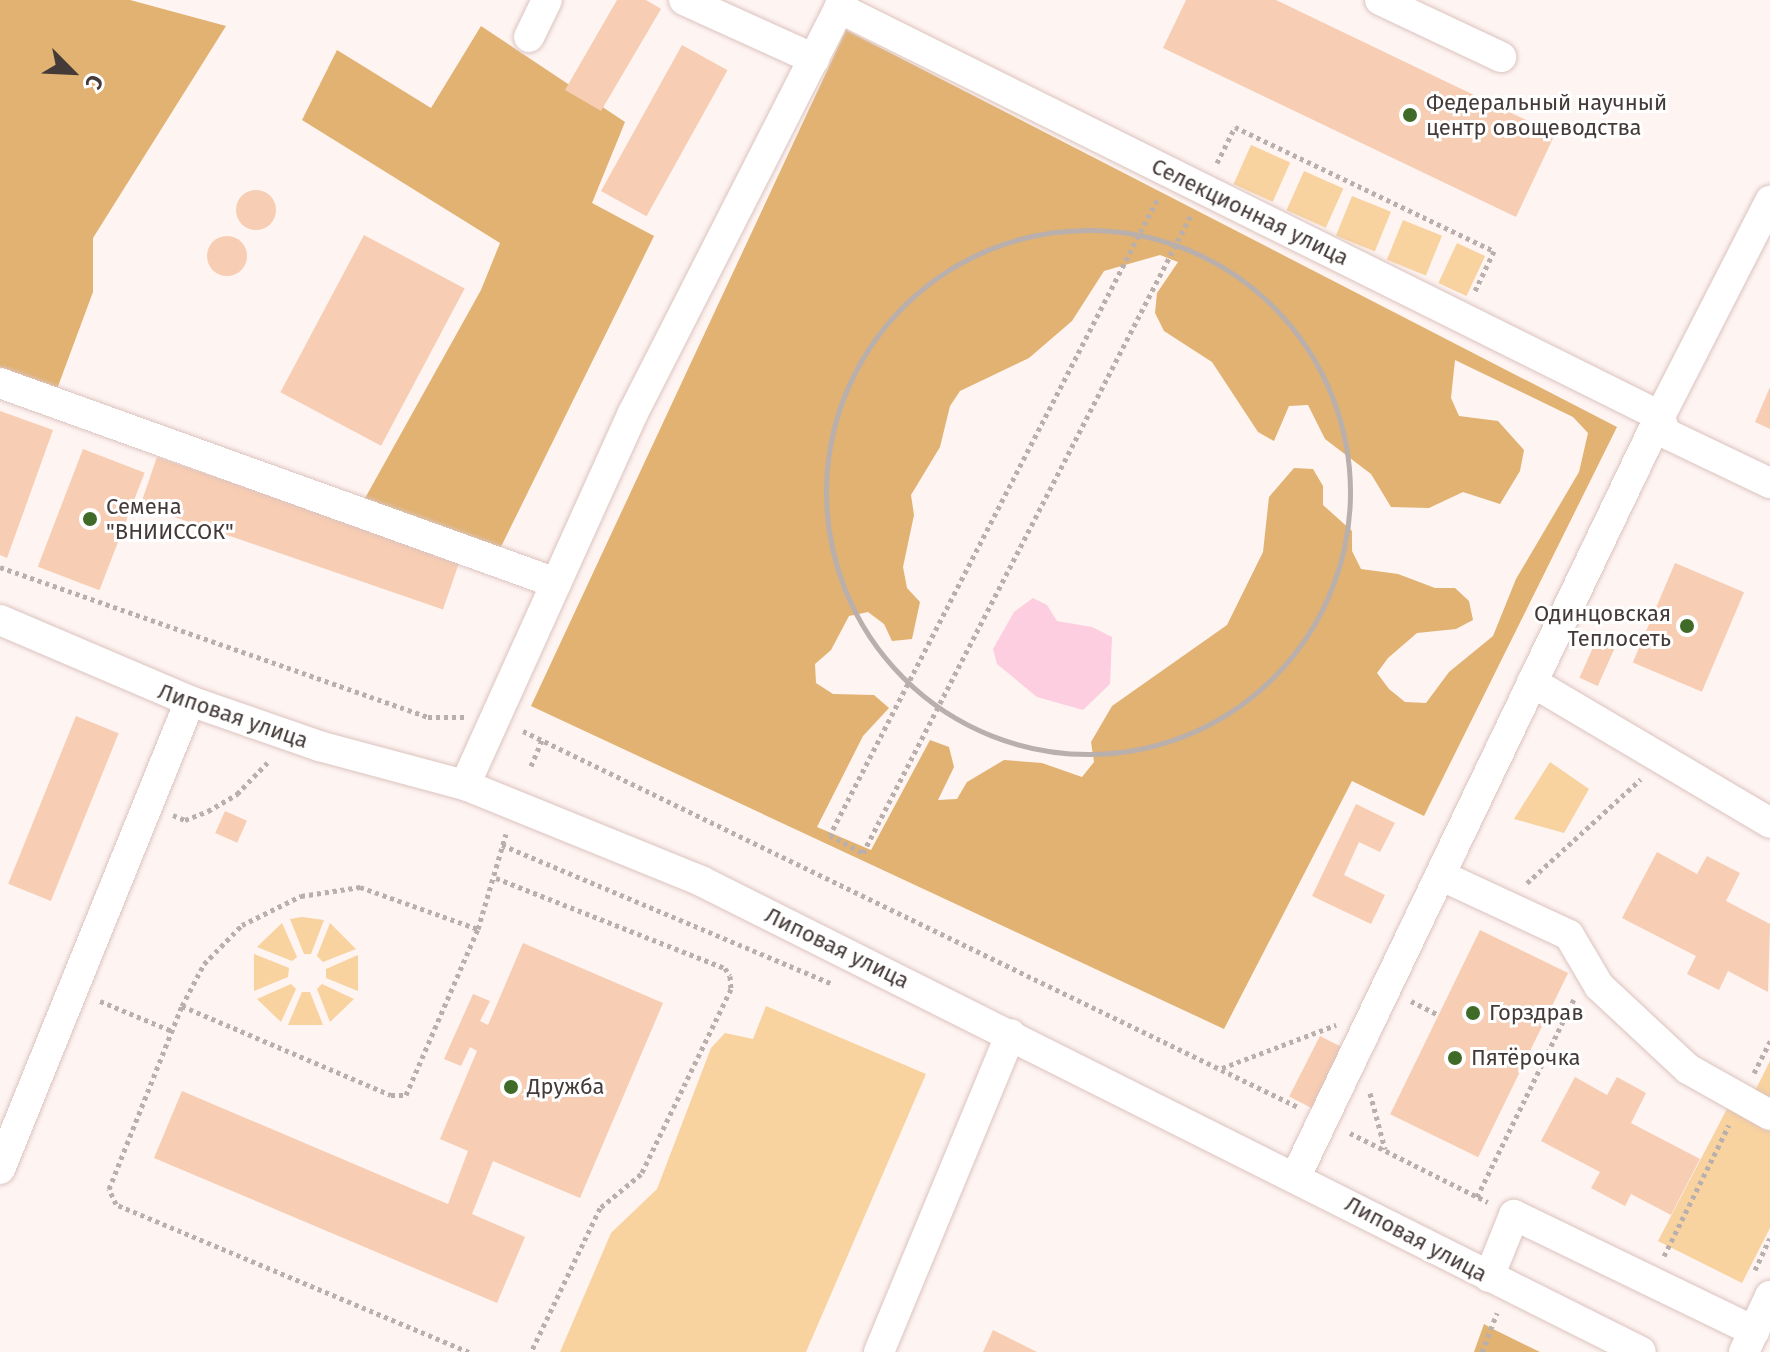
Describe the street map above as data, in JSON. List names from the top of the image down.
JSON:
{
  "streets": {
    "street": ["Селекционная улица", "Липовая улица"]
  },
  "places": [
    "Федеральный научный центр овощеводства",
    "Семена \"ВНИИССОК\"",
    "Одинцовская Теплосеть",
    "Горздрав",
    "Пятёрочка",
    "Дружба"
  ],
  "north": "bottom right"
}
